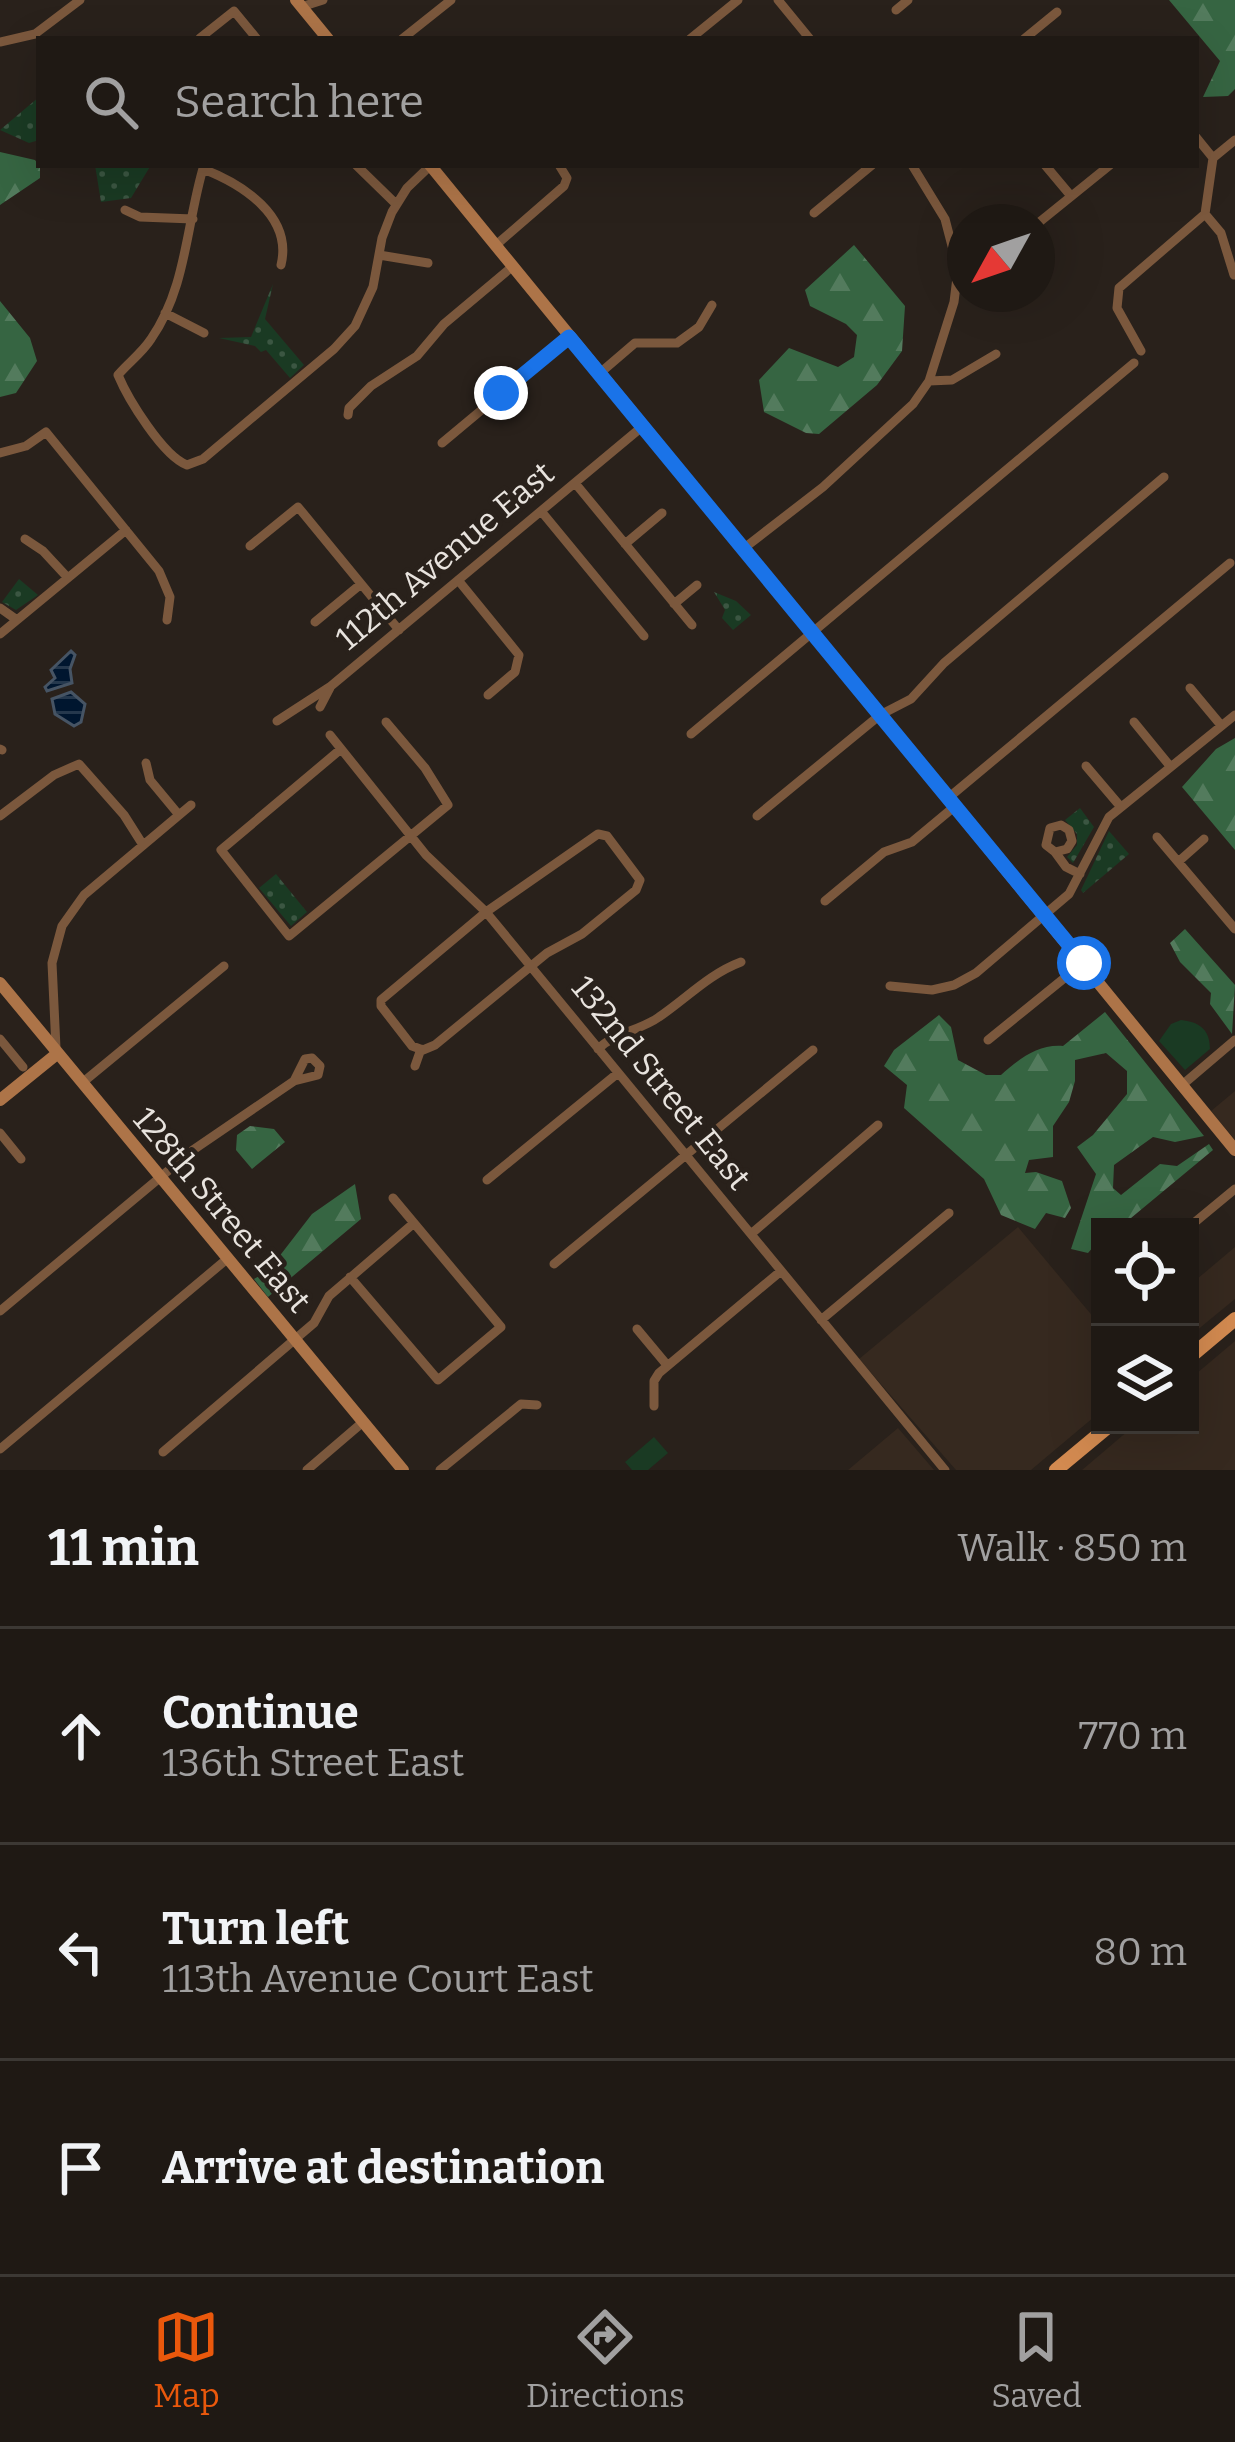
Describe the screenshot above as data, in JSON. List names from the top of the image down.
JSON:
{
  "streets": {
    "street": ["112th Avenue East", "132nd Street East", "128th Street East"]
  },
  "north": "bottom left",
  "page": {
    "search": "Search here",
    "heading": ["11 min", "Walk · 850 m"],
    "list": [
      ["Continue", "136th Street East", "770 m"],
      ["Turn left", "113th Avenue Court East", "80 m"],
      "Arrive at destination"
    ],
    "nav": ["Map", "Directions", "Saved"]
  }
}
